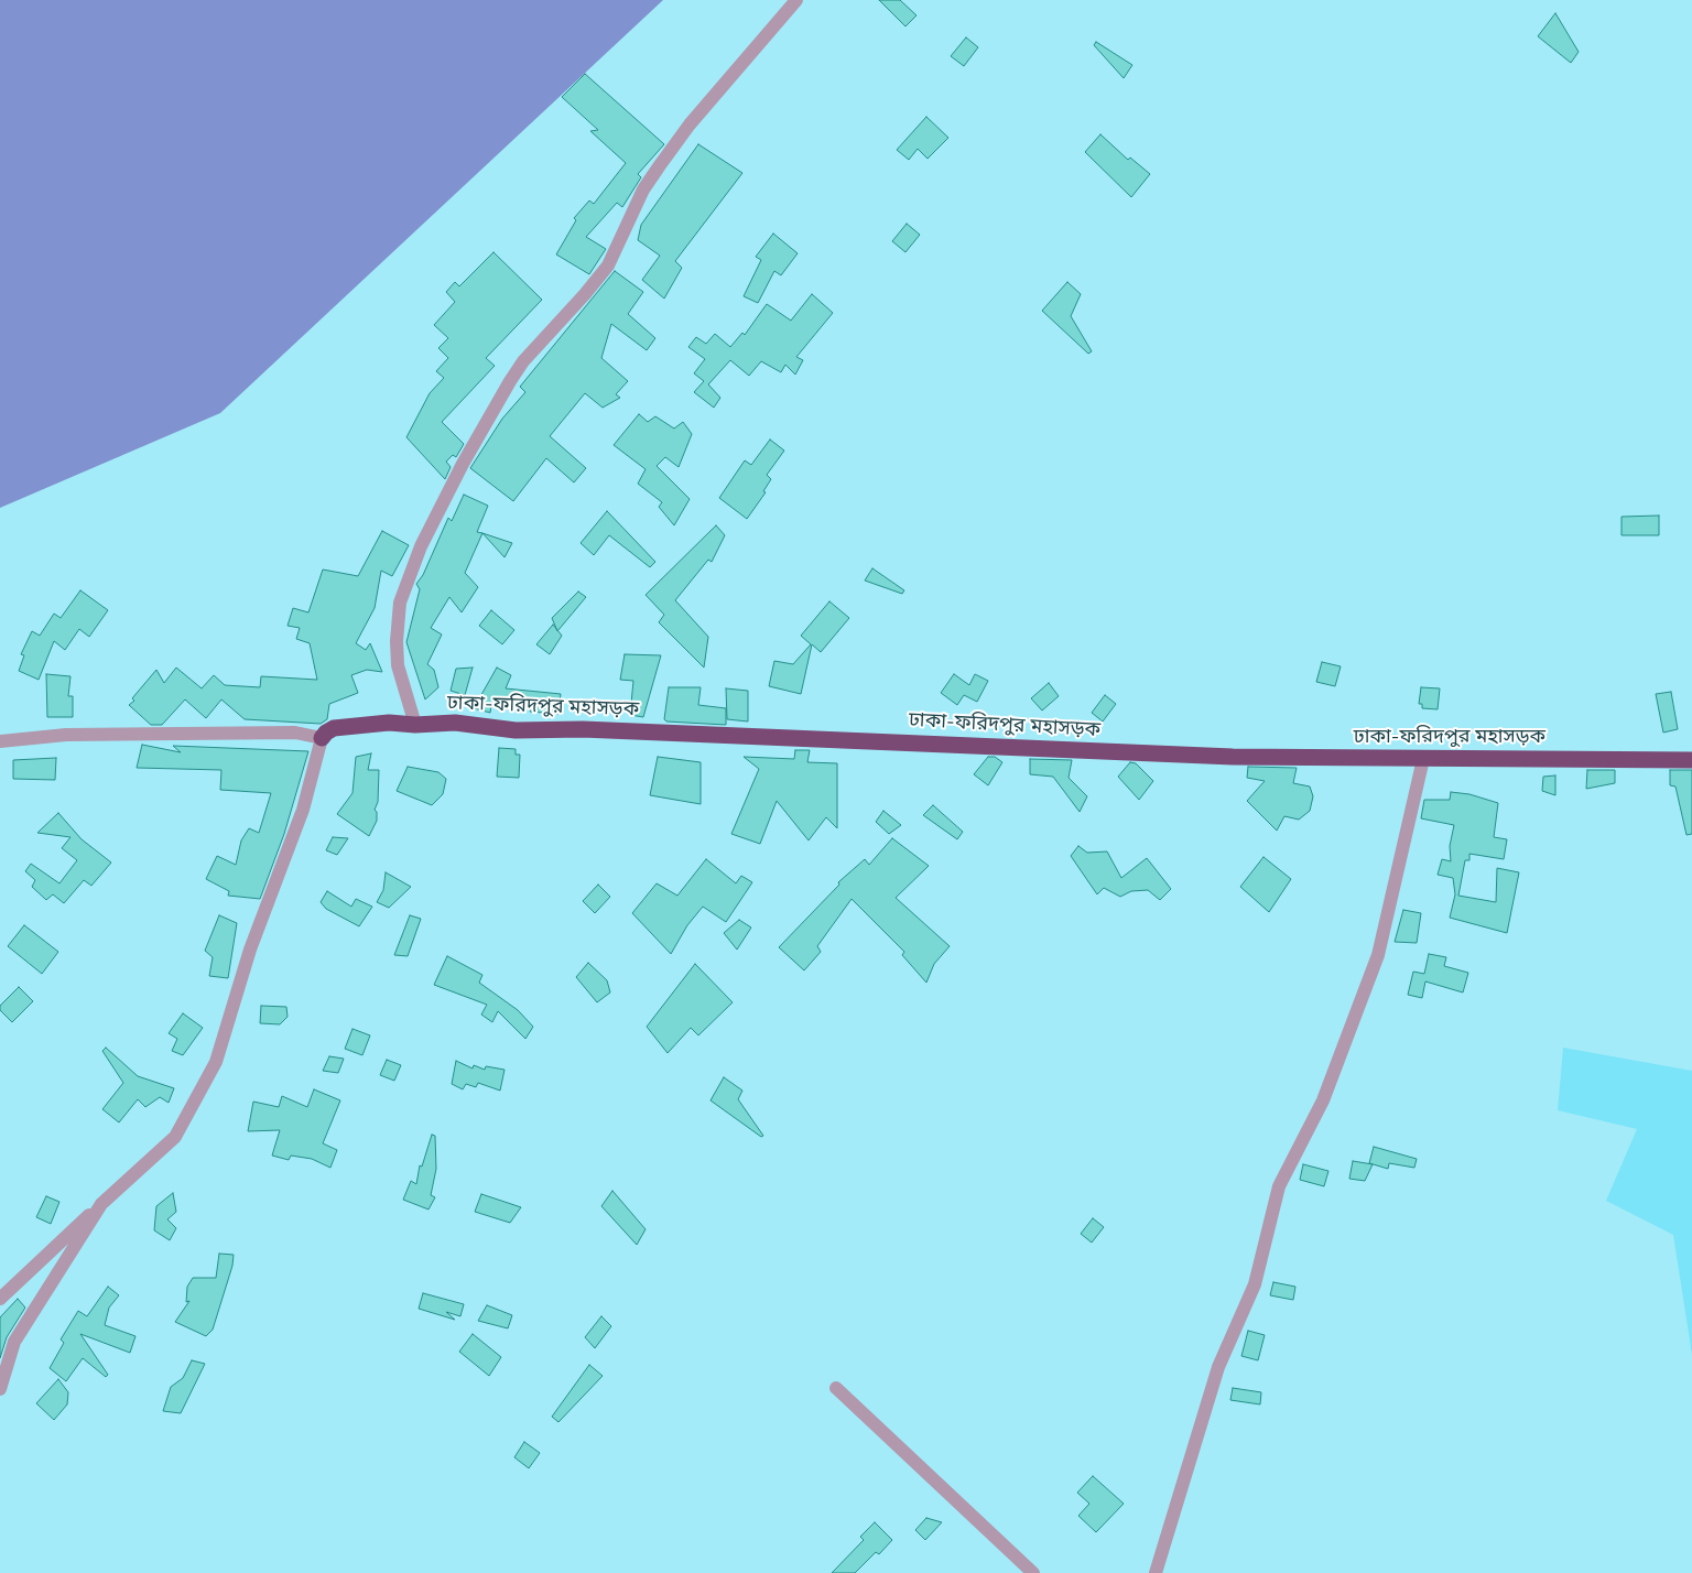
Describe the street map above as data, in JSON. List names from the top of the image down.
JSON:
{
  "streets": {
    "highway": ["ঢাকা-ফরিদপুর মহাসড়ক"]
  }
}
